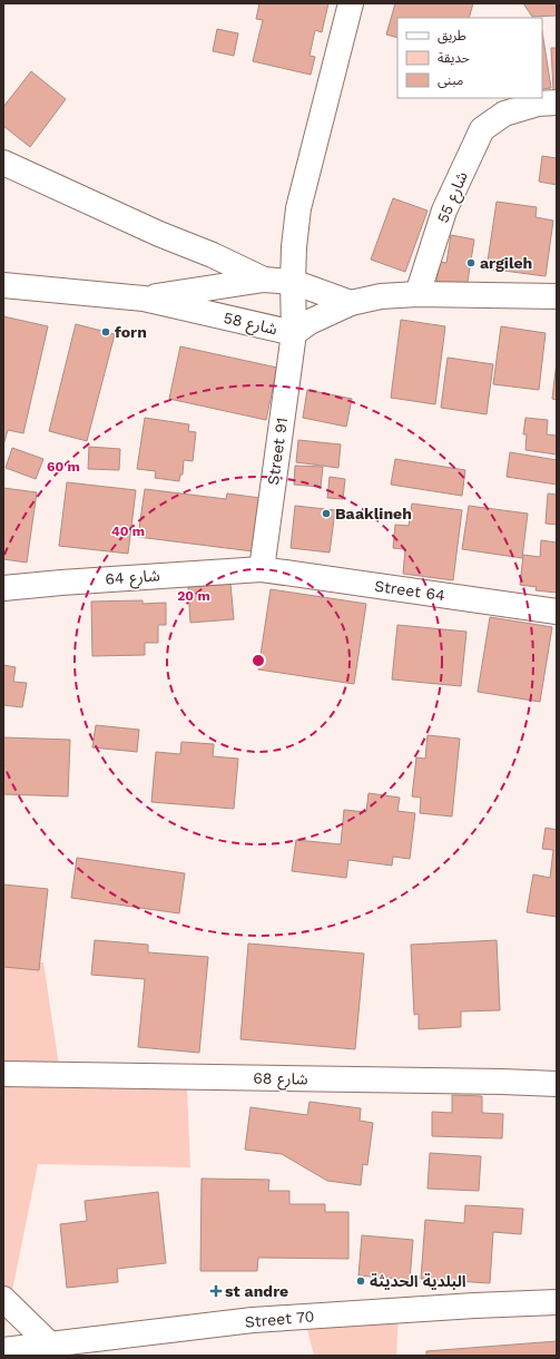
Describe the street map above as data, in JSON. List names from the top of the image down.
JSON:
{
  "streets": {
    "street": [
      "شارع 55",
      "شارع 58",
      "Street 91",
      "شارع 64",
      "Street 64",
      "شارع 68",
      "Street 70"
    ]
  },
  "crossings": [
    ["شارع 55", "شارع 58"],
    ["شارع 58", "Street 91"],
    ["Street 91", "شارع 64"],
    ["Street 91", "Street 64"],
    ["شارع 64", "Street 64"]
  ],
  "places": {
    "other": [
      "argileh",
      "forn",
      "Baaklineh",
      "البلدية الحديثة"
    ],
    "health": ["st andre"]
  },
  "legend": ["طريق", "حديقة", "مبنى"],
  "rings": ["60 m", "40 m", "20 m"]
}
